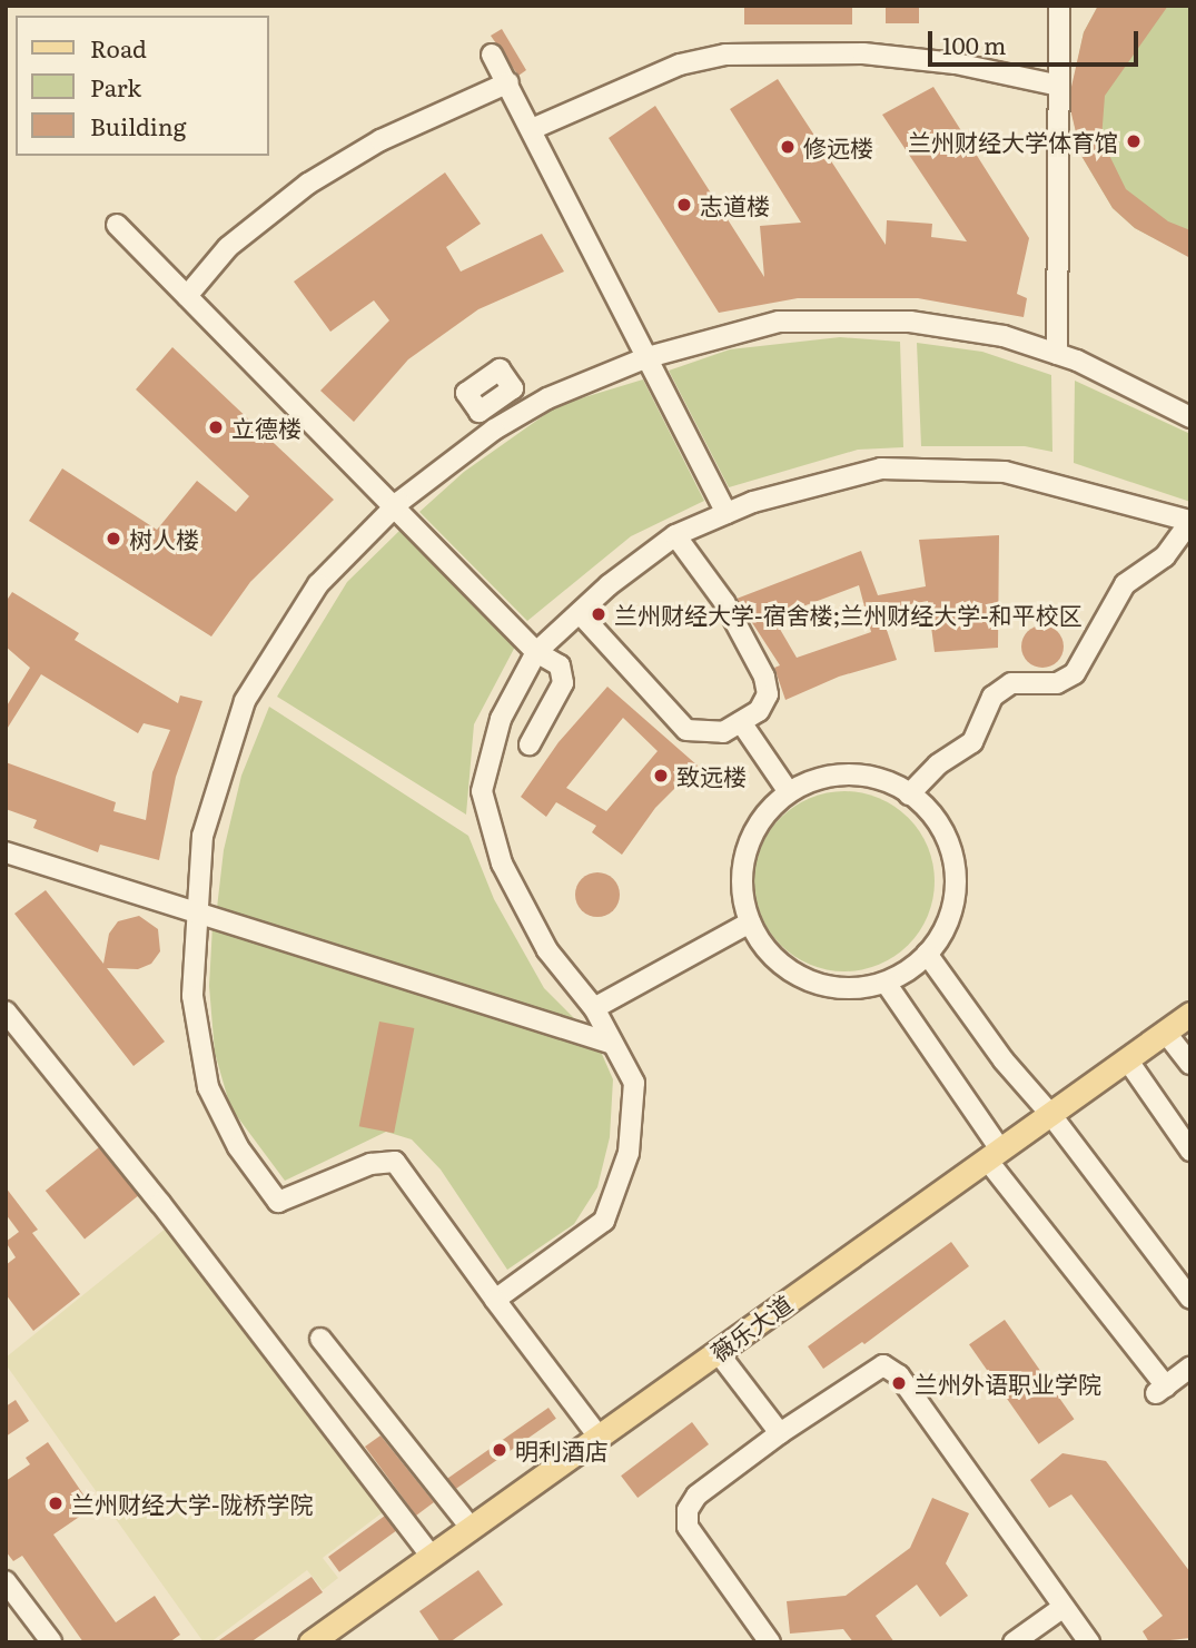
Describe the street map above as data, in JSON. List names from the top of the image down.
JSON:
{
  "streets": {
    "main road": ["薇乐大道"]
  },
  "places": [
    "兰州财经大学体育馆",
    "修远楼",
    "志道楼",
    "立德楼",
    "树人楼",
    "兰州财经大学-宿舍楼;兰州财经大学-和平校区",
    "致远楼",
    "兰州外语职业学院",
    "明利酒店",
    "兰州财经大学-陇桥学院"
  ],
  "legend": ["Road", "Park", "Building"],
  "scale_bar": "100 m"
}
